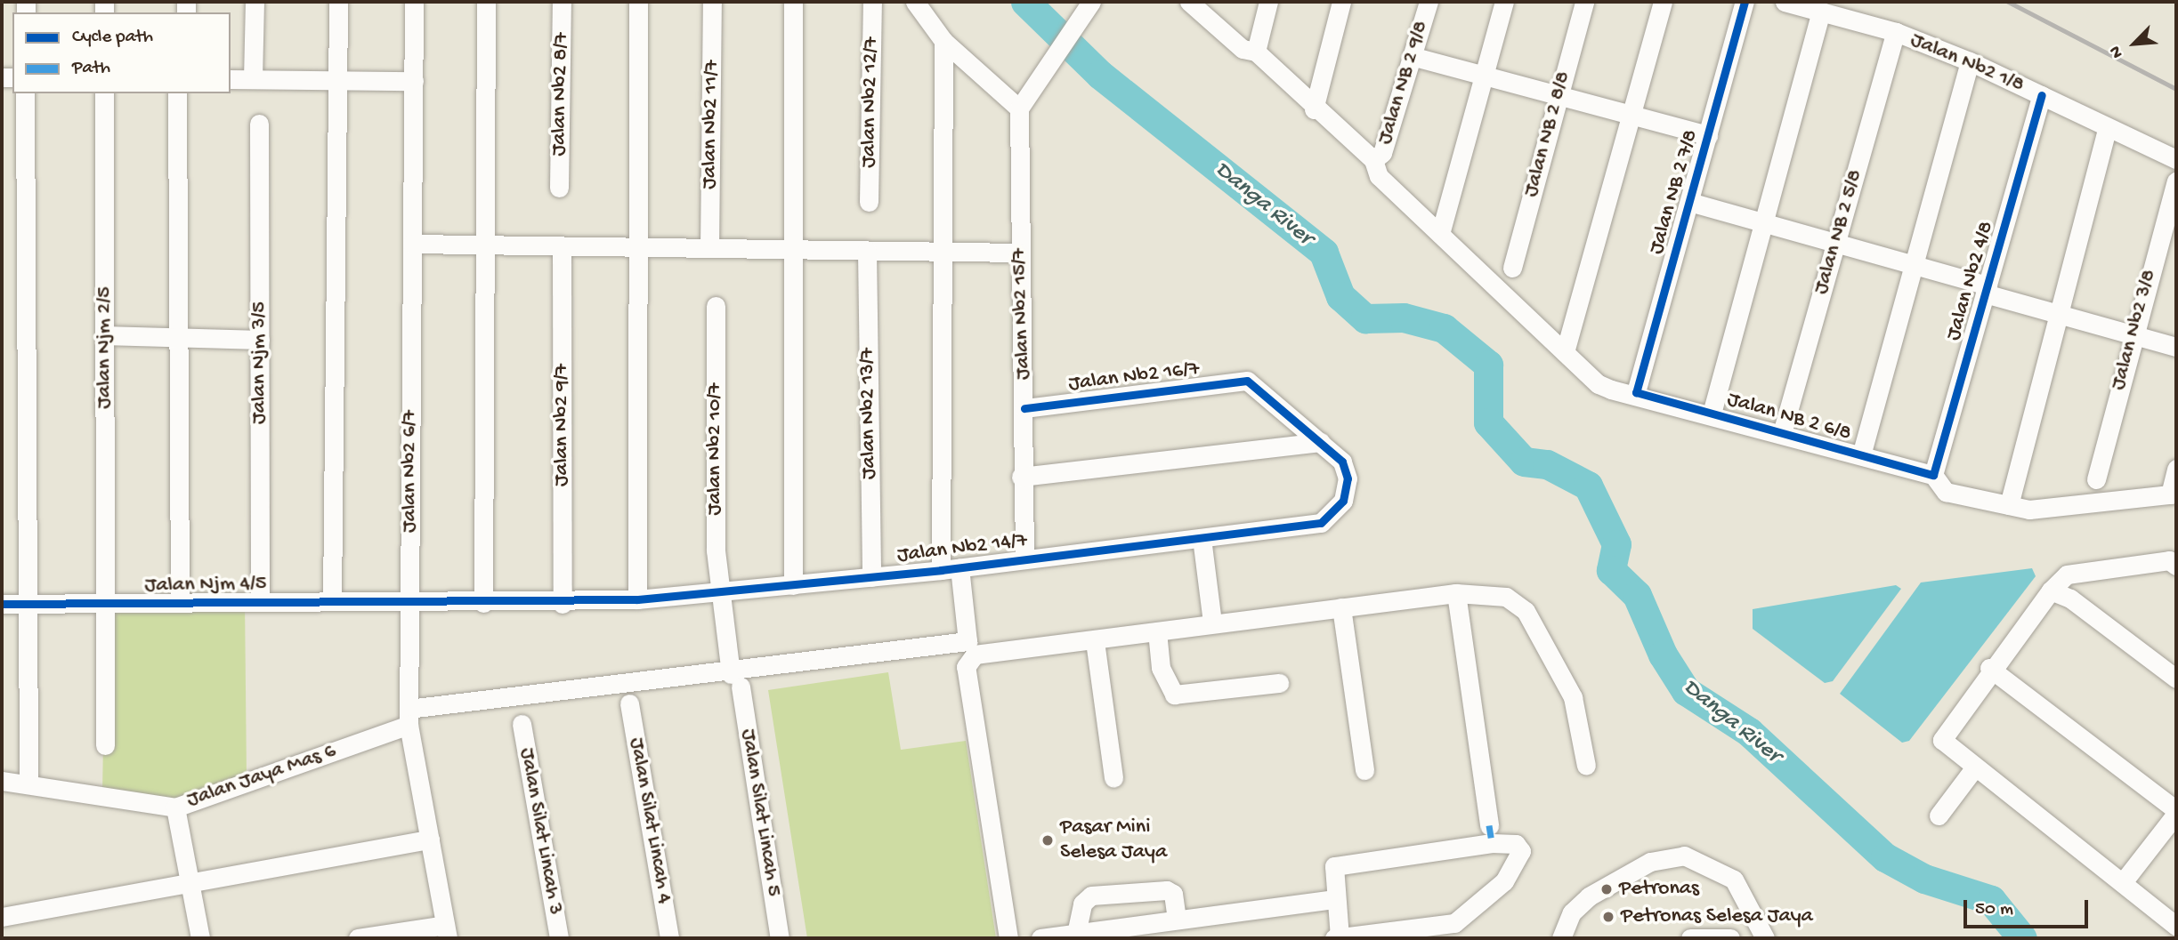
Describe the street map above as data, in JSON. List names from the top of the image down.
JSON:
{
  "streets": {
    "street": [
      "Jalan Nb2 1/8",
      "Jalan NB 2 9/8",
      "Jalan Nb2 8/7",
      "Jalan Nb2 12/7",
      "Jalan Nb2 11/7",
      "Jalan NB 2 8/8",
      "Jalan NB 2 7/8",
      "Jalan NB 2 5/8",
      "Jalan Nb2 4/8",
      "Jalan Nb2 15/7",
      "Jalan Nb2 3/8",
      "Jalan Njm 2/5",
      "Jalan Njm 3/5",
      "Jalan Nb2 16/7",
      "Jalan Nb2 13/7",
      "Jalan NB 2 6/8",
      "Jalan Nb2 9/7",
      "Jalan Nb2 10/7",
      "Jalan Nb2 6/7",
      "Jalan Nb2 14/7",
      "Jalan Njm 4/5",
      "Jalan Jaya Mas 6",
      "Jalan Silat Lincah 5",
      "Jalan Silat Lincah 4",
      "Jalan Silat Lincah 3"
    ]
  },
  "crossings": [
    ["Jalan Nb2 1/8", "Jalan NB 2 5/8"],
    ["Jalan Nb2 1/8", "Jalan Nb2 4/8"],
    ["Jalan NB 2 9/8", "Jalan NB 2 6/8"],
    ["Jalan NB 2 7/8", "Jalan NB 2 6/8"],
    ["Jalan NB 2 5/8", "Jalan NB 2 6/8"],
    ["Jalan Nb2 4/8", "Jalan NB 2 6/8"],
    ["Jalan Nb2 15/7", "Jalan Nb2 16/7"],
    ["Jalan Nb2 15/7", "Jalan Nb2 14/7"],
    ["Jalan Njm 2/5", "Jalan Njm 4/5"],
    ["Jalan Njm 3/5", "Jalan Njm 4/5"],
    ["Jalan Nb2 16/7", "Jalan Nb2 14/7"],
    ["Jalan Nb2 13/7", "Jalan Nb2 14/7"],
    ["Jalan Nb2 9/7", "Jalan Nb2 14/7"],
    ["Jalan Nb2 10/7", "Jalan Nb2 14/7"],
    ["Jalan Nb2 10/7", "Jalan Jaya Mas 6"],
    ["Jalan Nb2 10/7", "Jalan Silat Lincah 5"],
    ["Jalan Nb2 6/7", "Jalan Nb2 14/7"],
    ["Jalan Nb2 6/7", "Jalan Njm 4/5"],
    ["Jalan Nb2 6/7", "Jalan Jaya Mas 6"],
    ["Jalan Nb2 14/7", "Jalan Njm 4/5"],
    ["Jalan Nb2 14/7", "Jalan Jaya Mas 6"],
    ["Jalan Jaya Mas 6", "Jalan Silat Lincah 5"]
  ],
  "water": ["Danga River"],
  "places": ["Pasar Mini Selesa Jaya", "Petronas", "Petronas Selesa Jaya"],
  "legend": ["Cycle path", "Path"],
  "scale_bar": "50 m",
  "north": "bottom left"
}
